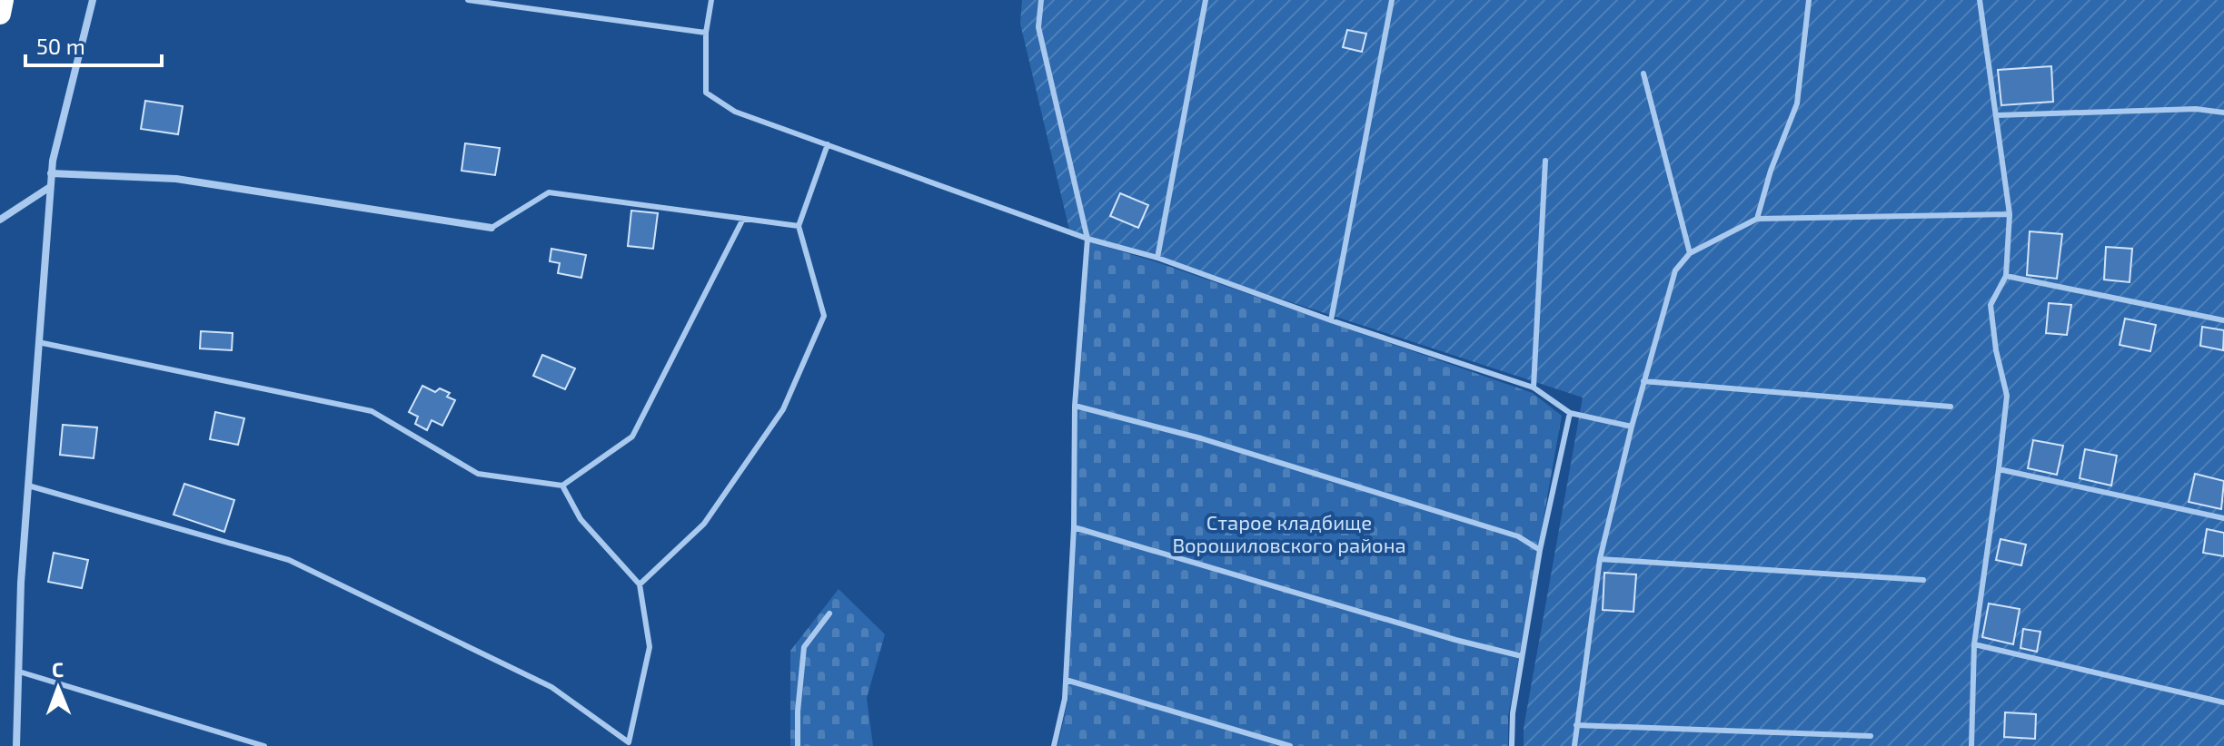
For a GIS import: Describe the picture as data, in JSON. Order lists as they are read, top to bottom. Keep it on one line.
{"parks":["Старое кладбище Ворошиловского района"],"scale_bar":"50 m","north":"top"}
